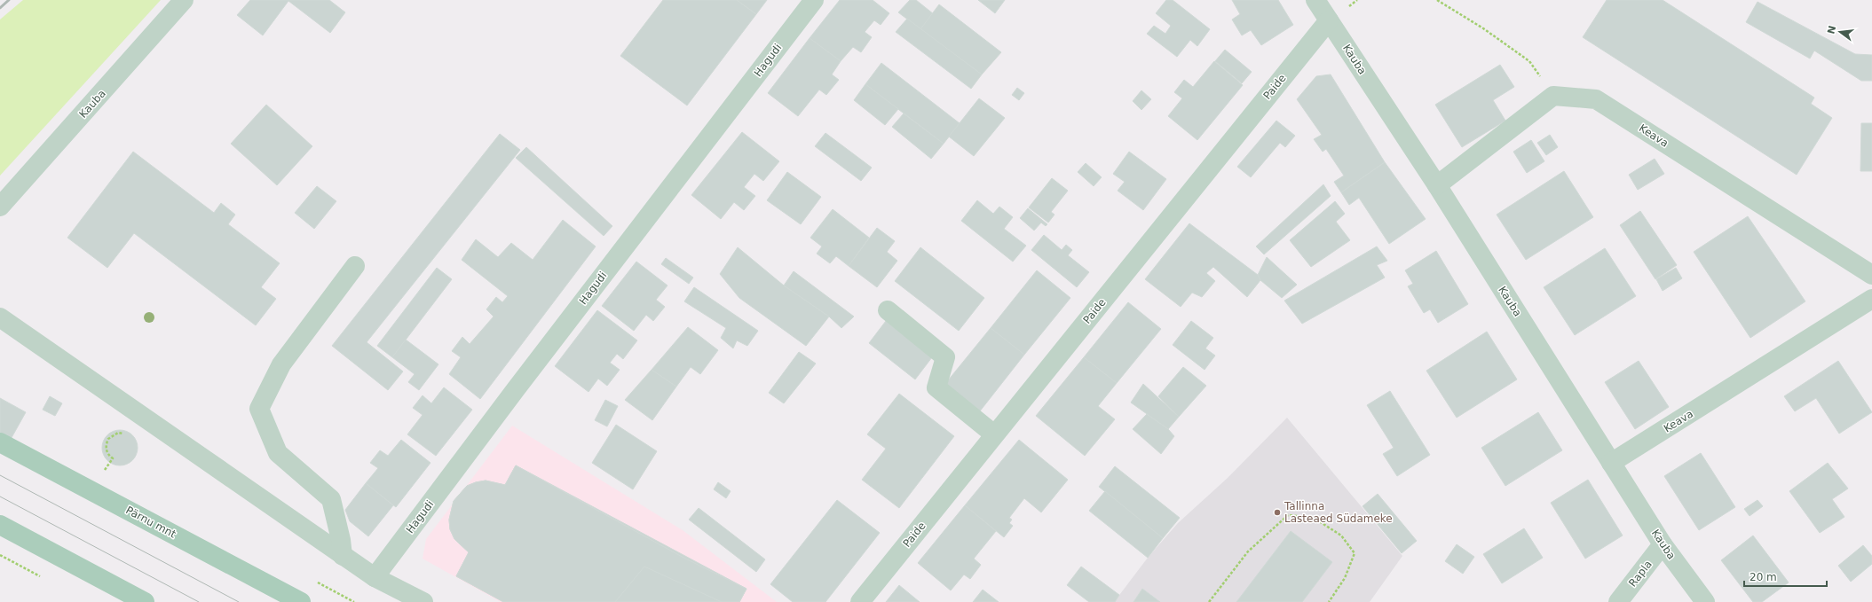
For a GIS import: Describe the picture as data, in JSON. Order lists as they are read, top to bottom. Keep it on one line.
{"streets":{"main road":["Pärnu mnt"],"street":["Kauba","Hagudi","Paide","Keava","Rapla"]},"crossings":[["Kauba","Paide"],["Kauba","Keava"],["Kauba","Rapla"]],"places":["Tallinna Lasteaed Südameke"],"scale_bar":"20 m","north":"left"}
